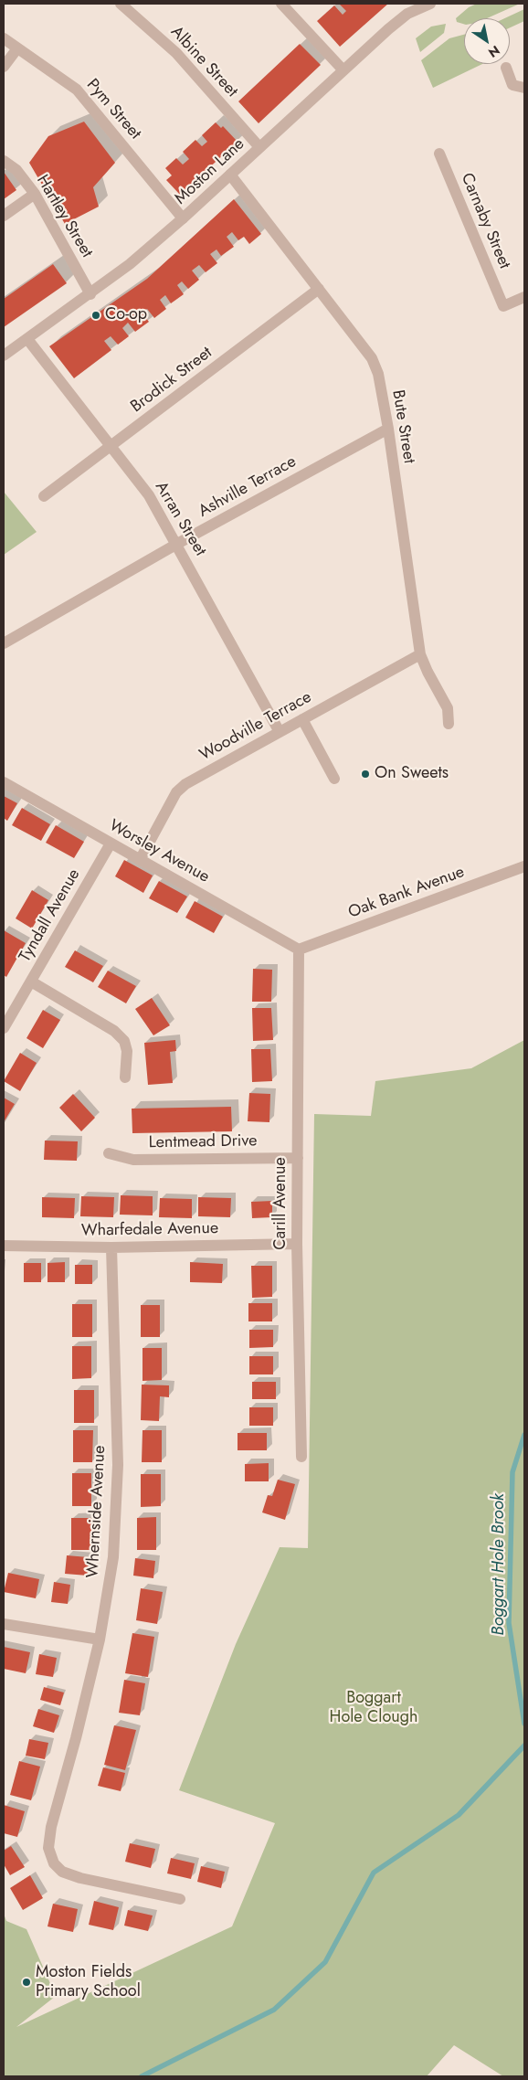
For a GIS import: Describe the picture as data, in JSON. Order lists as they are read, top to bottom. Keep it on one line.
{"streets":{"street":["Albine Street","Pym Street","Moston Lane","Hartley Street","Carnaby Street","Brodick Street","Bute Street","Ashville Terrace","Arran Street","Woodville Terrace","Worsley Avenue","Oak Bank Avenue","Tyndall Avenue","Lentmead Drive","Carill Avenue","Wharfedale Avenue","Whernside Avenue"]},"crossings":[["Albine Street","Moston Lane"],["Pym Street","Moston Lane"],["Moston Lane","Hartley Street"],["Moston Lane","Bute Street"],["Moston Lane","Arran Street"],["Brodick Street","Bute Street"],["Brodick Street","Arran Street"],["Bute Street","Ashville Terrace"],["Bute Street","Woodville Terrace"],["Ashville Terrace","Arran Street"],["Arran Street","Woodville Terrace"],["Woodville Terrace","Worsley Avenue"],["Worsley Avenue","Oak Bank Avenue"],["Worsley Avenue","Tyndall Avenue"],["Worsley Avenue","Carill Avenue"],["Oak Bank Avenue","Carill Avenue"],["Lentmead Drive","Carill Avenue"],["Carill Avenue","Wharfedale Avenue"],["Wharfedale Avenue","Whernside Avenue"]],"water":["Boggart Hole Brook"],"parks":["Boggart Hole Clough"],"places":["Co-op","On Sweets","Moston Fields Primary School"],"north":"bottom right"}
